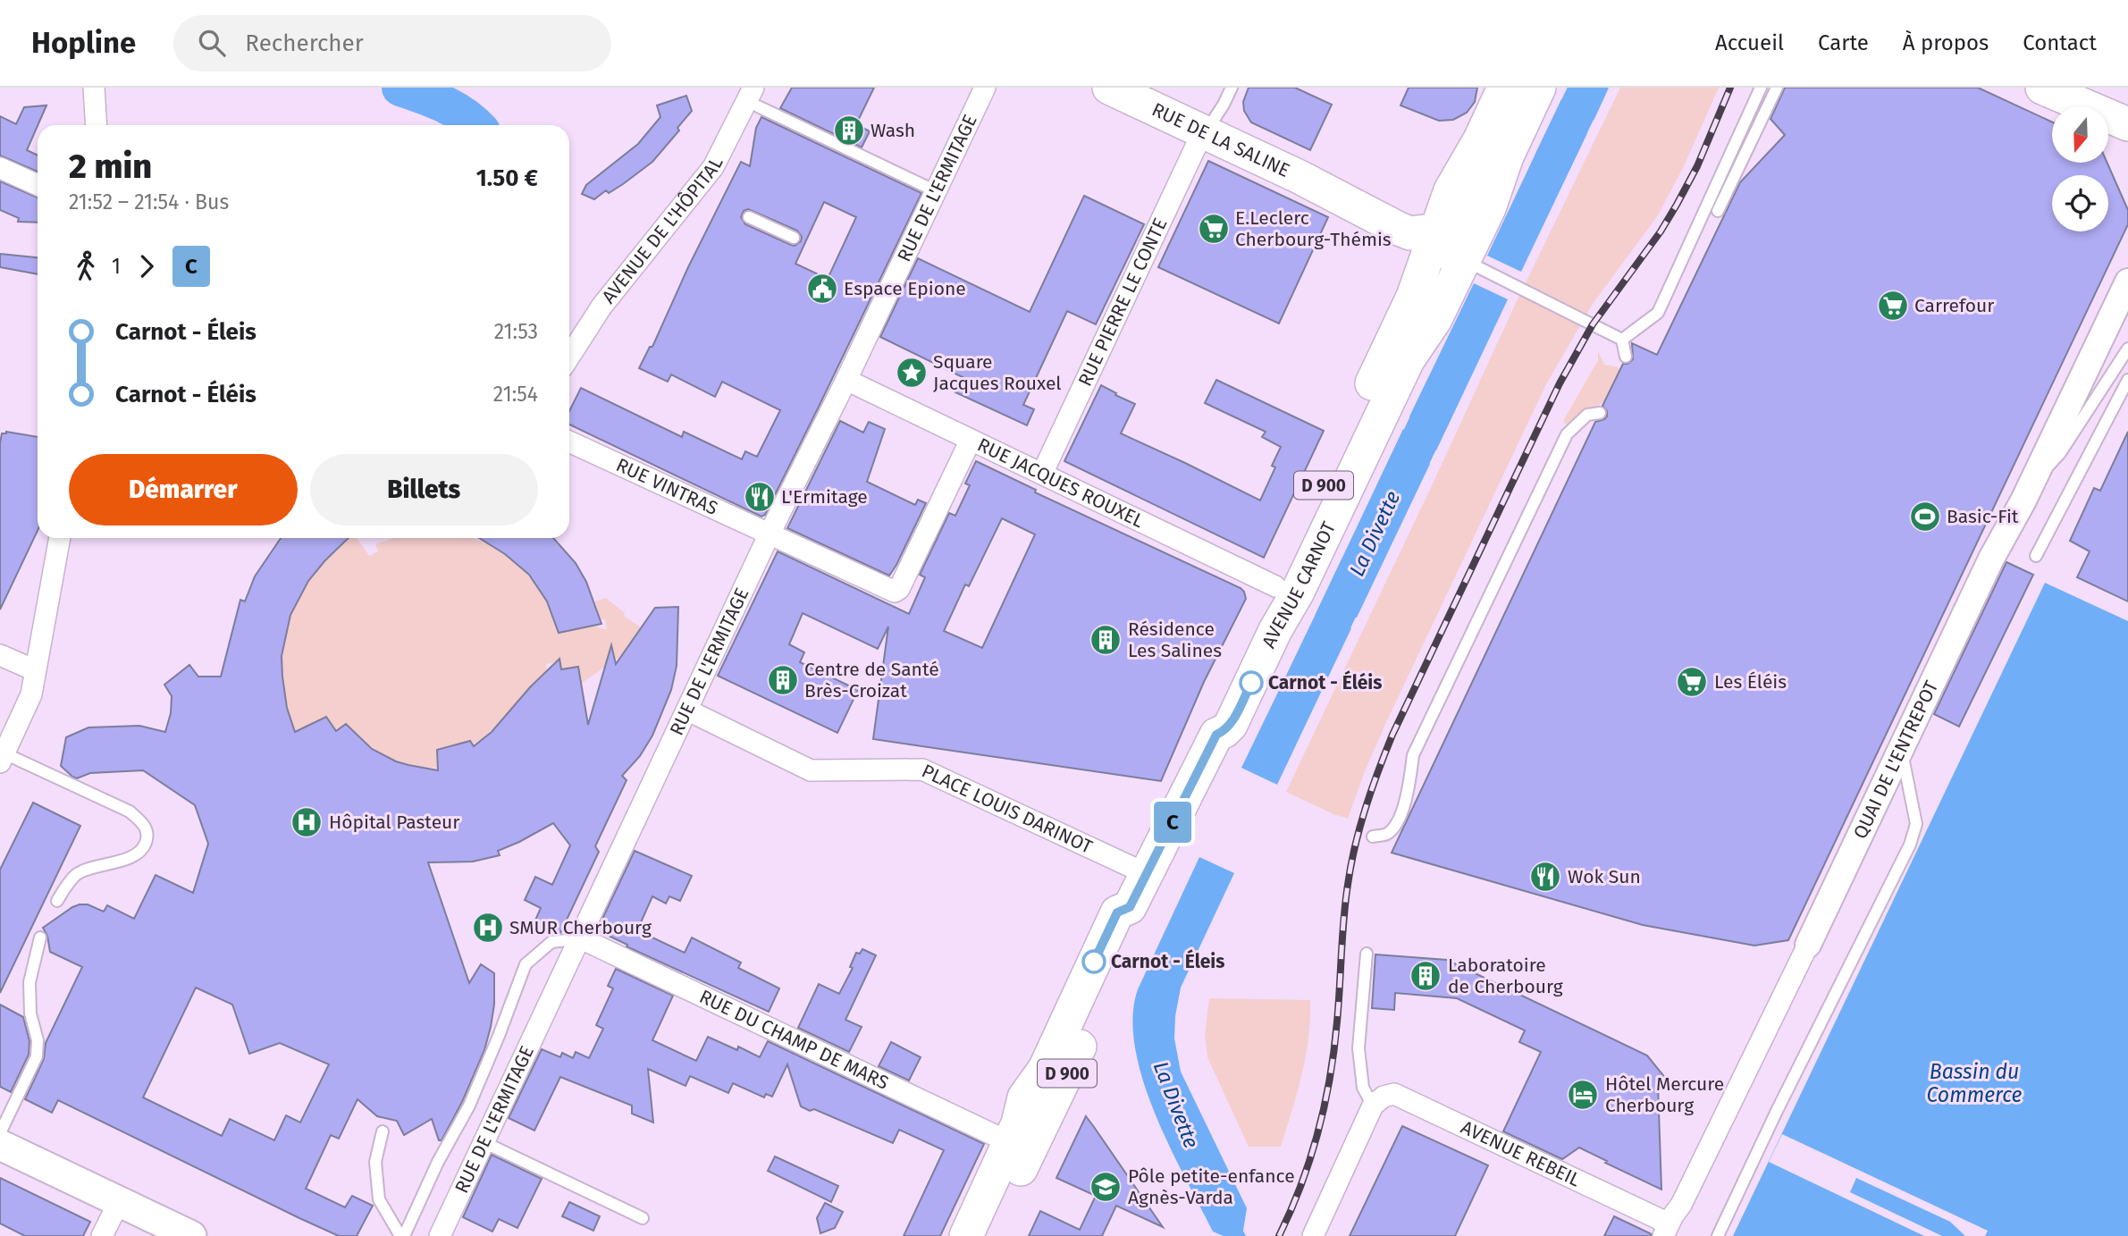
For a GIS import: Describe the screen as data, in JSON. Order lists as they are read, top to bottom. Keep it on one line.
{"streets":{"main road":["RUE DE LA SALINE","D 900","AVENUE CARNOT"],"street":["RUE DE L'ERMITAGE","AVENUE DE L'HÔPITAL","RUE PIERRE LE CONTE","RUE JACQUES ROUXEL","RUE VINTRAS","QUAI DE L'ENTREPOT","PLACE LOUIS DARINOT","RUE DU CHAMP DE MARS","AVENUE REBEIL"]},"crossings":[["RUE DE LA SALINE","RUE PIERRE LE CONTE"],["RUE DE LA SALINE","D 900"],["RUE DE LA SALINE","AVENUE CARNOT"],["RUE DE L'ERMITAGE","RUE JACQUES ROUXEL"],["RUE DE L'ERMITAGE","RUE VINTRAS"],["RUE DE L'ERMITAGE","PLACE LOUIS DARINOT"],["RUE DE L'ERMITAGE","RUE DU CHAMP DE MARS"],["RUE PIERRE LE CONTE","RUE JACQUES ROUXEL"],["RUE JACQUES ROUXEL","D 900"],["RUE JACQUES ROUXEL","RUE VINTRAS"],["D 900","AVENUE CARNOT"],["AVENUE CARNOT","PLACE LOUIS DARINOT"],["AVENUE CARNOT","RUE DU CHAMP DE MARS"],["QUAI DE L'ENTREPOT","AVENUE REBEIL"]],"water":["La Divette","Bassin du Commerce"],"places":{"building":["Wash","Résidence Les Salines","Centre de Santé Brès-Croizat","Laboratoire de Cherbourg"],"supermarket":["E.Leclerc Cherbourg-Thémis","Carrefour","Les Éléis"],"public building":["Espace Epione"],"place":["Square Jacques Rouxel"],"restaurant":["L'Ermitage","Wok Sun"],"sports":["Basic-Fit"],"other":["Carnot - Éléis","Carnot - Éleis"],"hospital":["Hôpital Pasteur","SMUR Cherbourg"],"hotel":["Hôtel Mercure Cherbourg"],"school or university":["Pôle petite-enfance Agnès-Varda"]},"lines":["bus line C"],"north":"bottom","page":{"header":"Hopline","search":"Rechercher","nav":["Accueil","Carte","À propos","Contact"],"on_map":"C","heading":["2 min","21:52 – 21:54 · Bus","1.50 €"],"legs":["1","C"],"list":[{"name":"Carnot - Éleis","value":"21:53"},{"name":"Carnot - Éléis","value":"21:54"}],"buttons":["Démarrer","Billets"]}}
